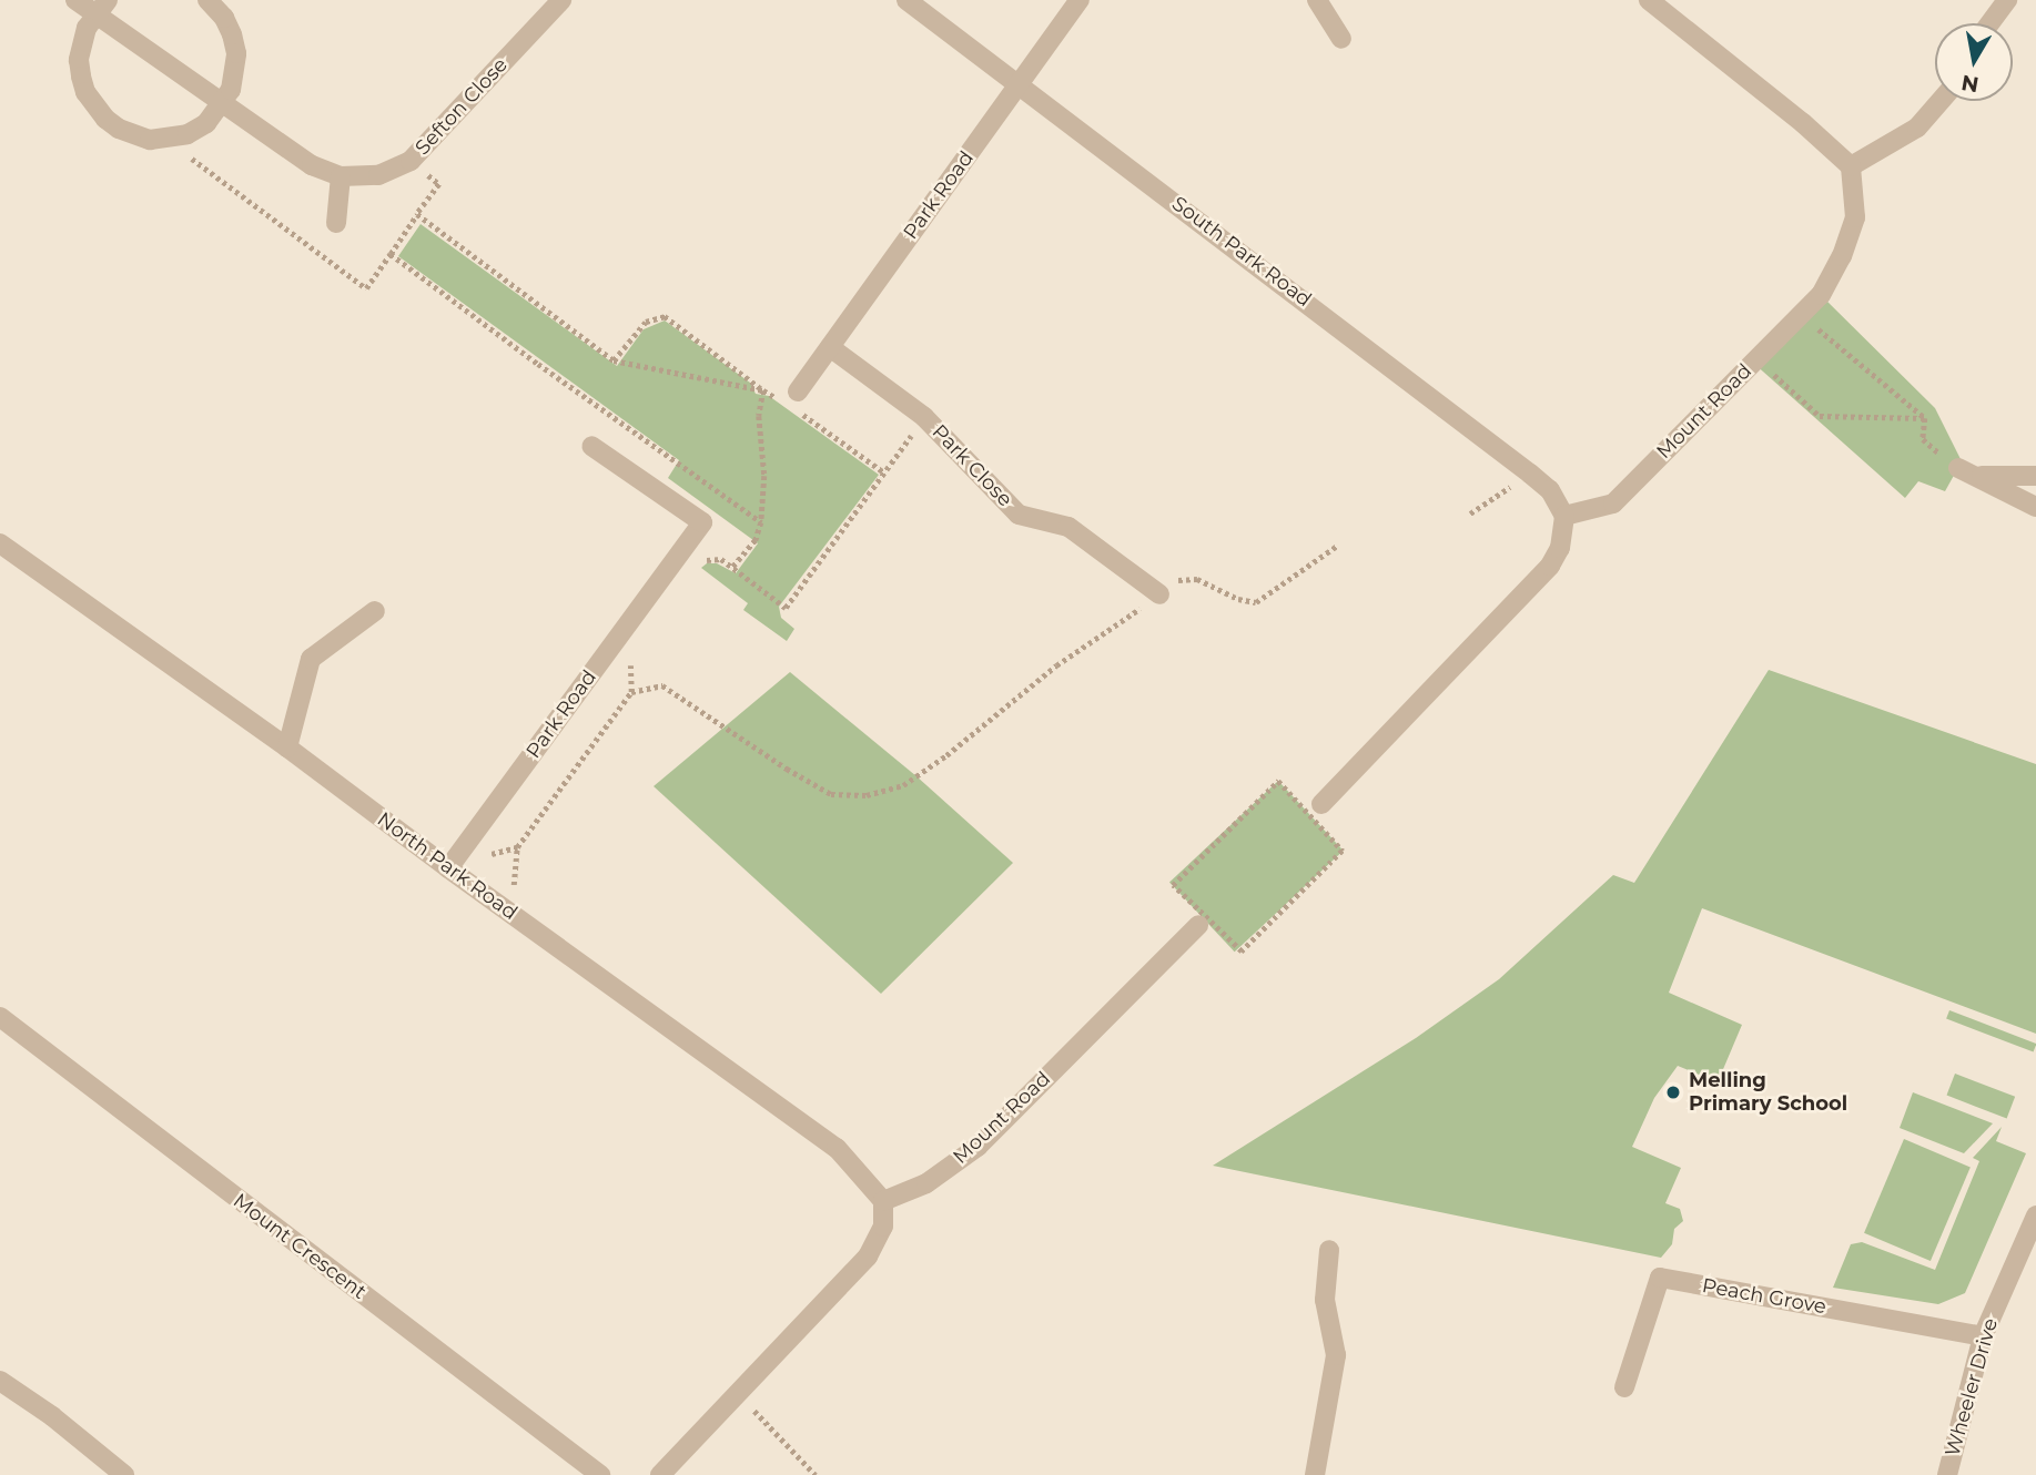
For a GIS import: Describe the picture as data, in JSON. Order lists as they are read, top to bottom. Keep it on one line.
{"streets":{"street":["Sefton Close","Park Road","South Park Road","Mount Road","Park Close","North Park Road","Mount Crescent","Peach Grove","Wheeler Drive"]},"crossings":[["Park Road","South Park Road"],["Park Road","Park Close"],["Park Road","North Park Road"],["South Park Road","Mount Road"],["Mount Road","North Park Road"],["Peach Grove","Wheeler Drive"]],"places":["Melling Primary School"],"north":"bottom"}
